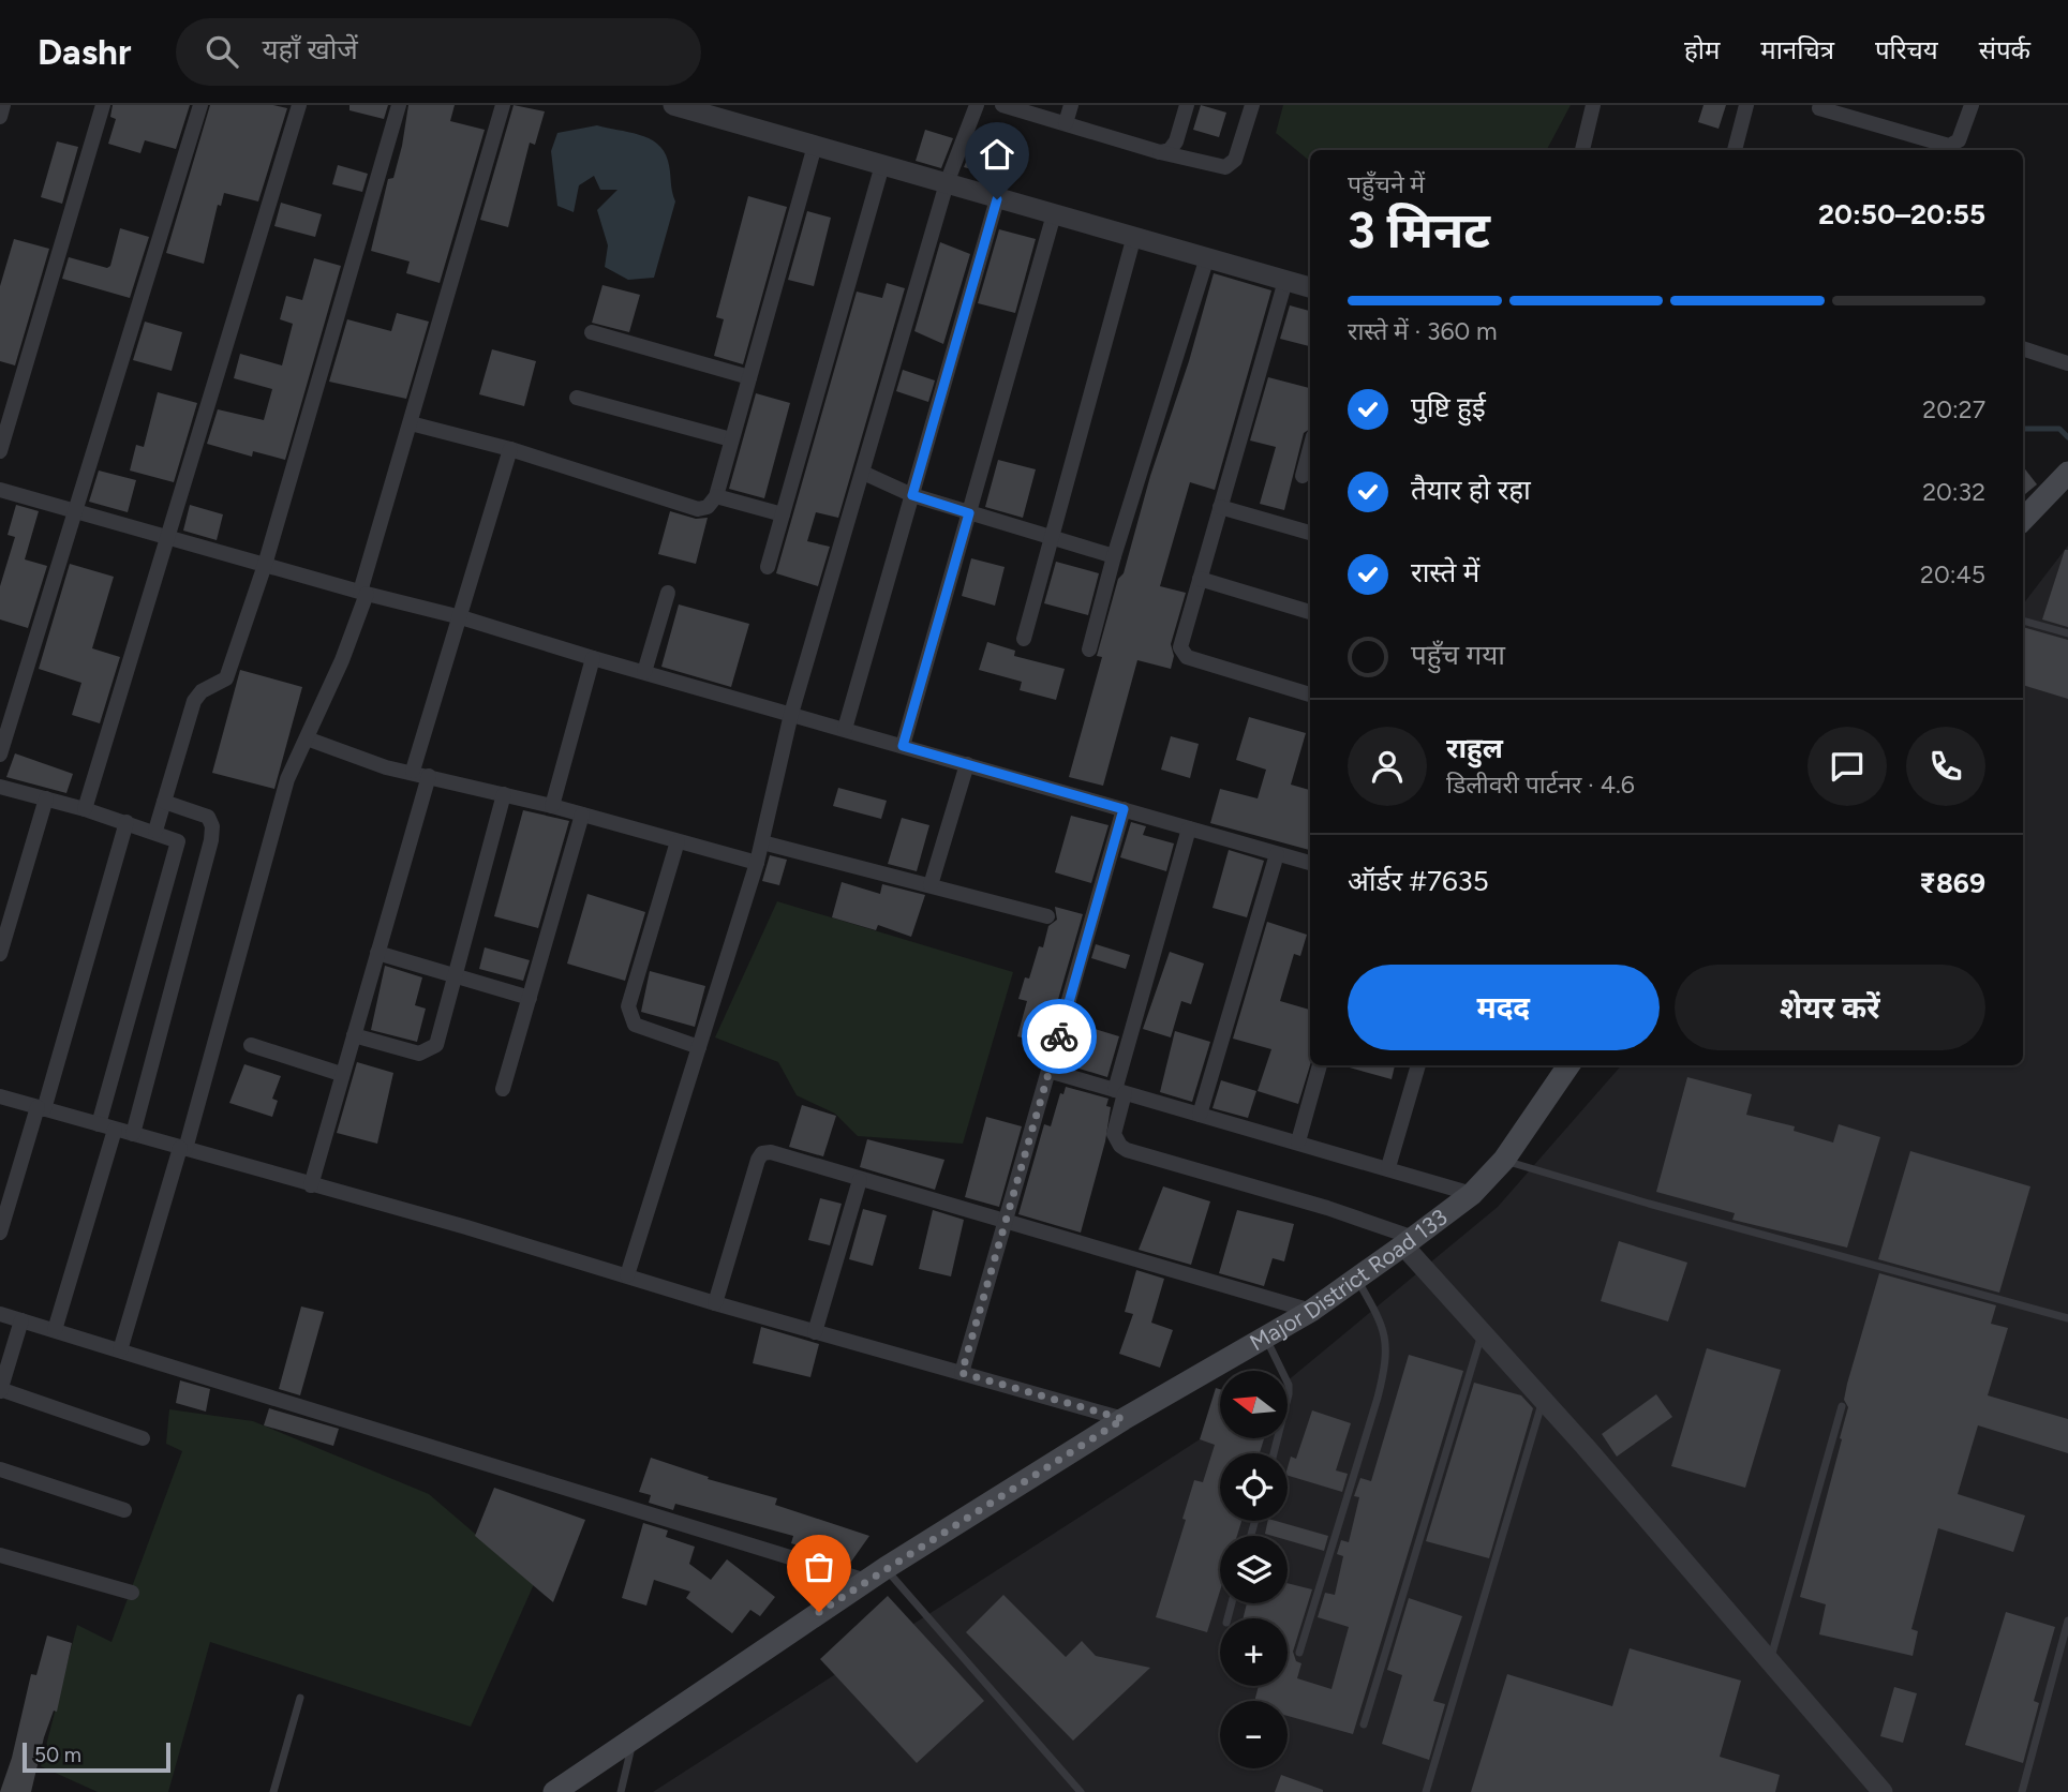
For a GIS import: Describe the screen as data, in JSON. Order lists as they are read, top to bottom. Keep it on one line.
{"streets":{"main road":["Major District Road 133"]},"scale_bar":"50 m","north":"left","page":{"header":"Dashr","search":"यहाँ खोजें","nav":["होम","मानचित्र","परिचय","संपर्क"],"heading":["3 मिनट","पहुँचने में","20:50–20:55"],"panel":["राहुल","डिलीवरी पार्टनर · 4.6","ऑर्डर #7635","₹869"],"bar":"रास्ते में · 360 m","list":[["पुष्टि हुई","20:27"],["तैयार हो रहा","20:32"],["रास्ते में","20:45"],"पहुँच गया"],"buttons":["मदद","शेयर करें"],"map_buttons":["+","−"],"scale":"50 m"}}
